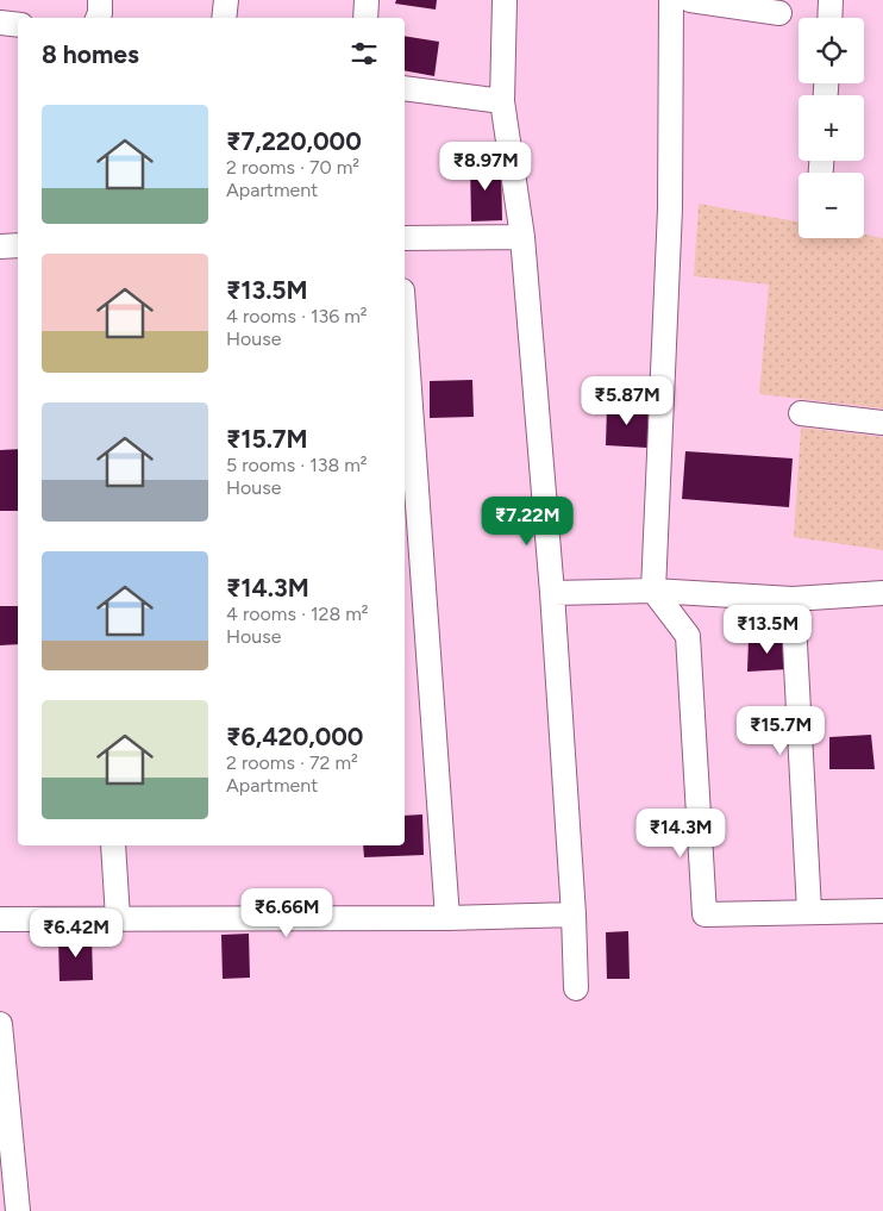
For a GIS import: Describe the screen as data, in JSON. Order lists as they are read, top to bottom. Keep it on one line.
{"page":{"map_buttons":["+","−"],"heading":"8 homes","list":[{"name":"₹7,220,000","note":"2 rooms · 70 m² · Apartment"},{"name":"₹13.5M","note":"4 rooms · 136 m² · House"},{"name":"₹15.7M","note":"5 rooms · 138 m² · House"},{"name":"₹14.3M","note":"4 rooms · 128 m² · House"},{"name":"₹6,420,000","note":"2 rooms · 72 m² · Apartment"}],"price":["₹8.97M","₹5.87M","₹7.22M","₹13.5M","₹15.7M","₹14.3M","₹6.66M","₹6.42M"]}}
